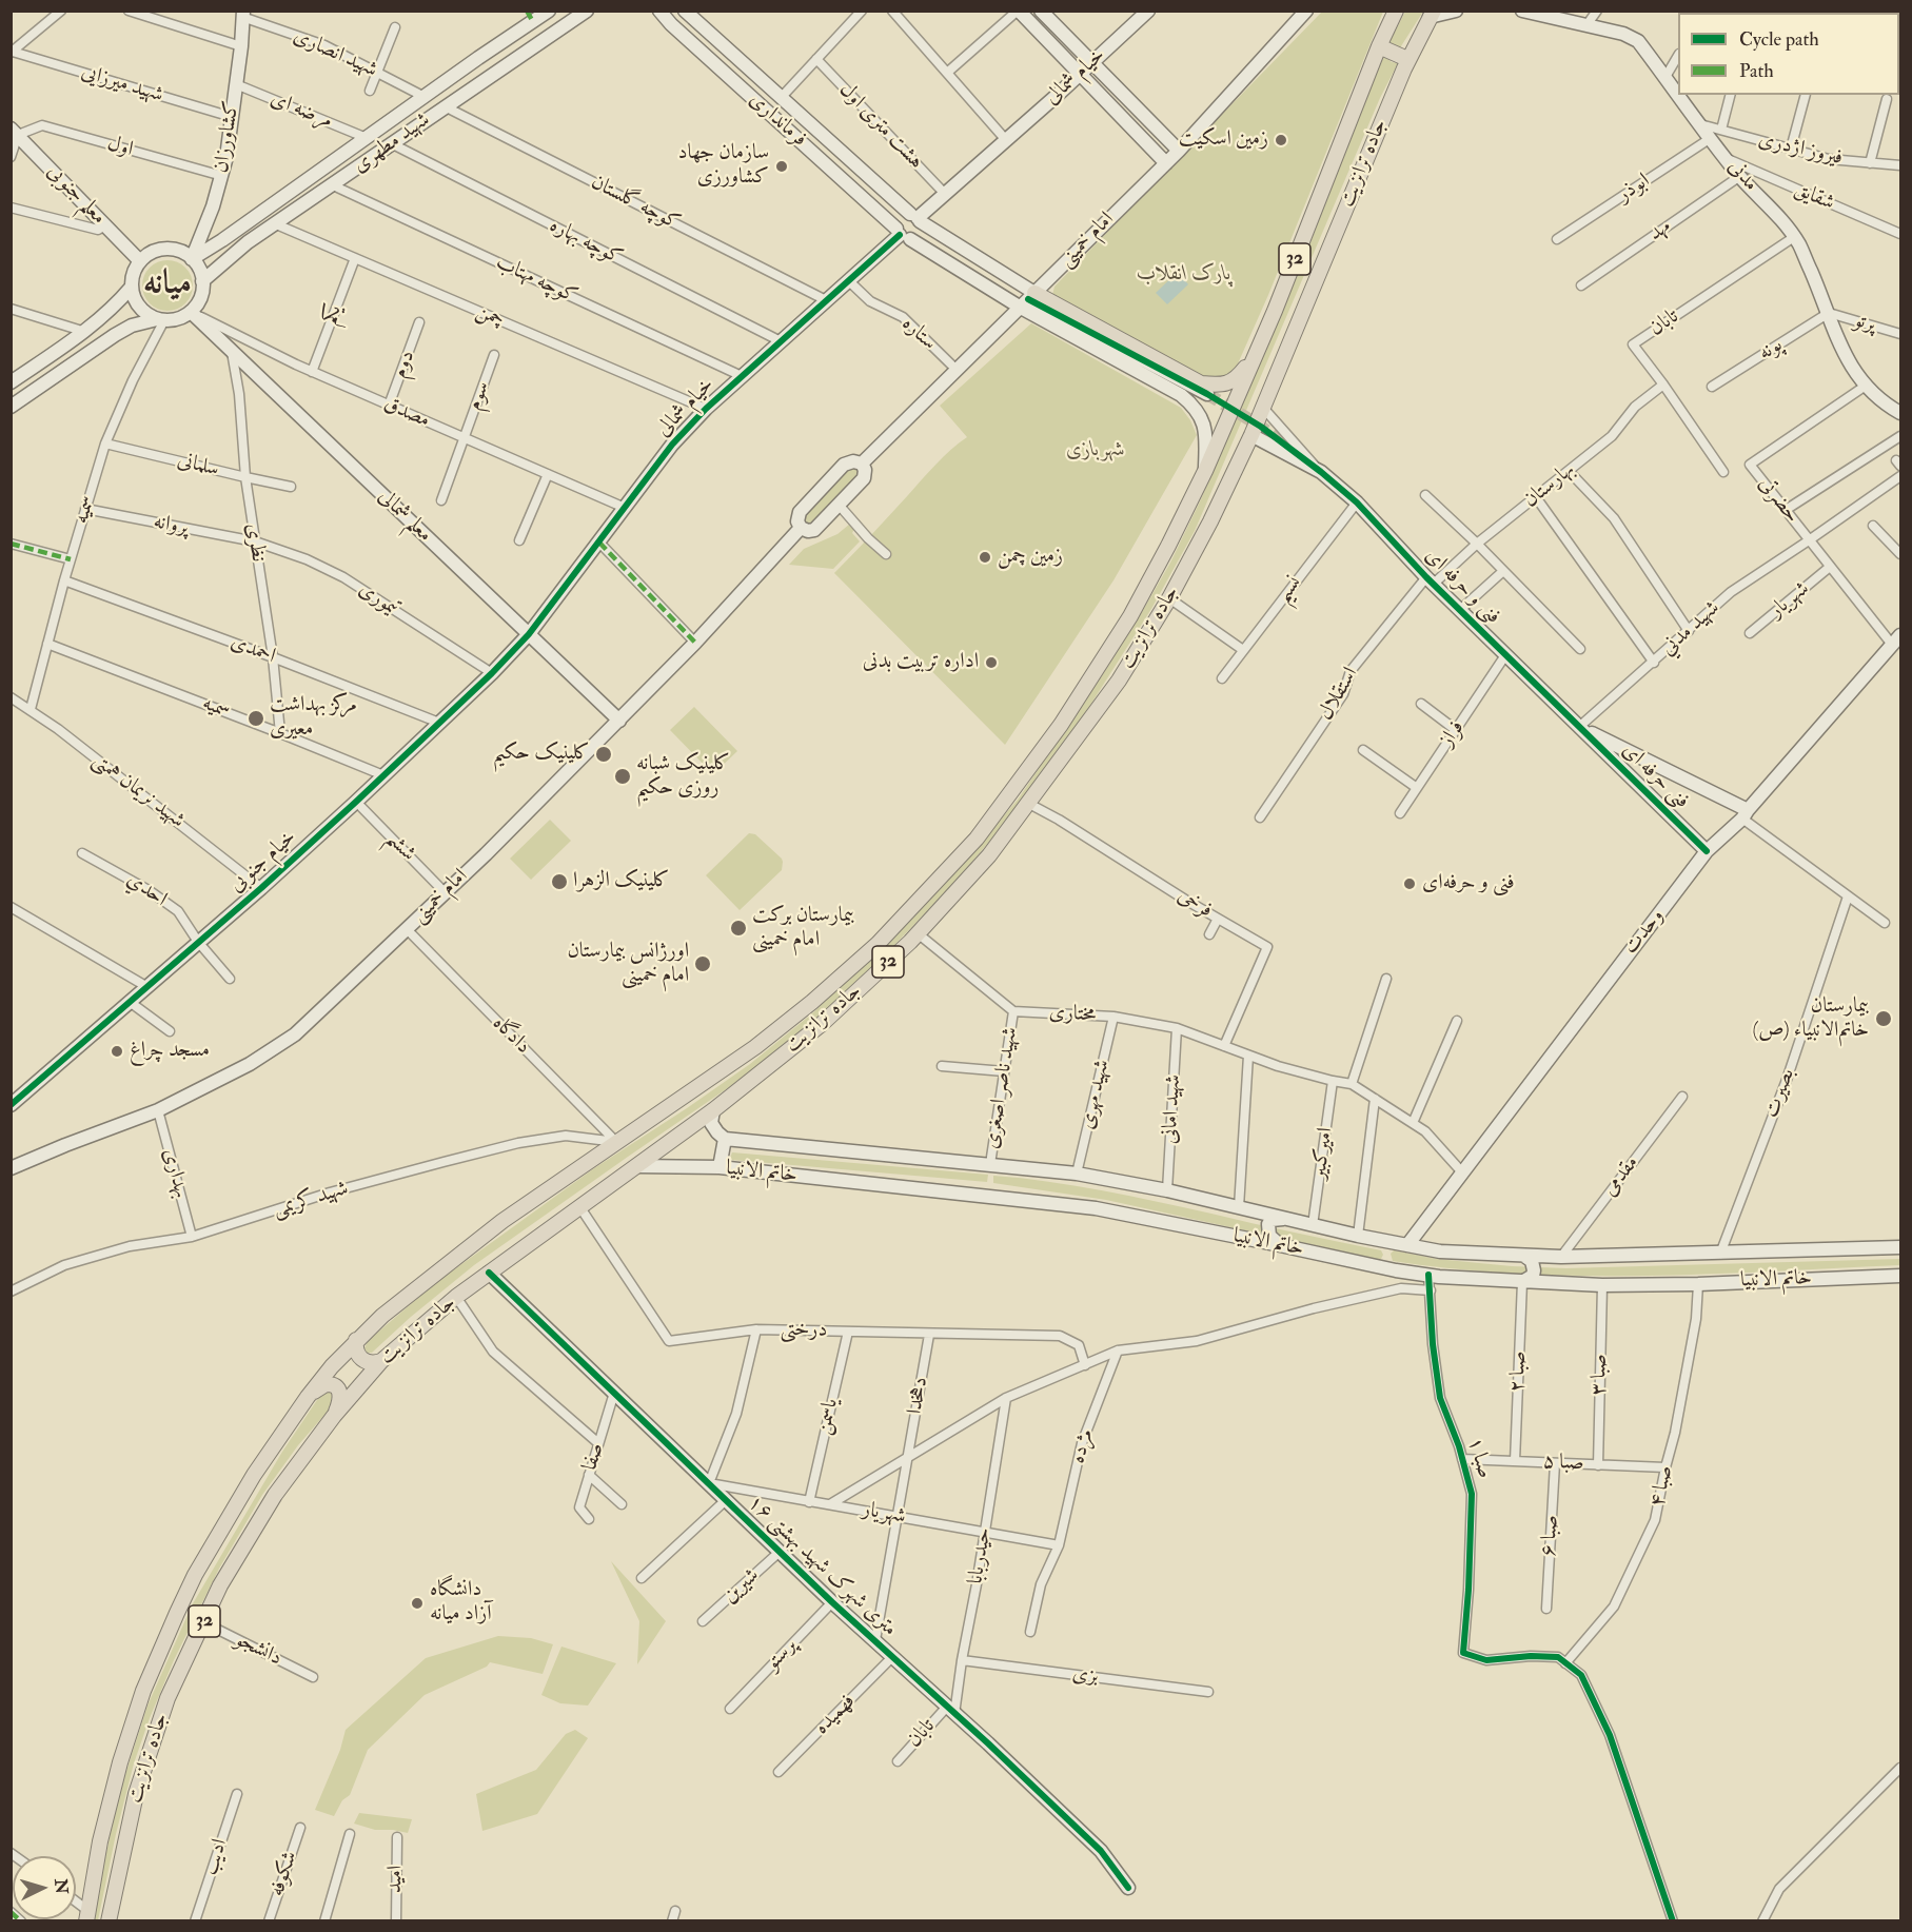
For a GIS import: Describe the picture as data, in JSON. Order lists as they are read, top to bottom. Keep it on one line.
{"streets":{"main road":["خیام شمالی","فرمانداری","کشاورزان","شهید مطهری","جاده ترانزیت","مدنی","معلم جنوبی","امام خمینی","32","معلم شمالی","فنی و حرفه ای","فنی حرفه ای","خیام جنوبی","وحدت","خاتم الانبیا","۱۶ متری شهرک شهيد بهشتی"],"street":["شهید انصاری","شهید میرزایی","مرضه ای","هشت متری اول","اول","فیروز اژدری","ابوذر","شقایق","کوچه گلستان","مهد","کوچه بهاره","کوچه مهتاب","یکم","چمن","تابان","پرتو","ستاره","پونه","دوم","سوم","مصدق","سلمانی","بهارستان","حضرتی","سمیه","پروانه","نظری","نسيم","تیموری","شهریار","شهيد مدني","احمدی","استقلال","سميه","فراز","شهید نریمان همتی","ششم","احدي","فرخی","مختاری","دادگاه","شهید ناصر اصغری","بصيرت","شهید مهری","شهید امانی","امیرکبیر","بهداری","مقدمی","شهید کریمی","درختی","صبا ۲","صبا ۳","دهخدا","یاسمن","مژده","صفا","صبا ۱","صبا ۵","صبا ۴","صبا ۶","حیدربابا","شیرین","دانشجو","پرستو","بزی","فهمیده","ادیب","شکوفه","امید"]},"crossings":[["شهید انصاری","کشاورزان"],["شهید انصاری","شهید مطهری"],["خیام شمالی","فرمانداری"],["خیام شمالی","هشت متری اول"],["خیام شمالی","کوچه گلستان"],["خیام شمالی","کوچه بهاره"],["خیام شمالی","کوچه مهتاب"],["خیام شمالی","چمن"],["خیام شمالی","ستاره"],["خیام شمالی","مصدق"],["خیام شمالی","معلم شمالی"],["خیام شمالی","خیام جنوبی"],["شهید میرزایی","کشاورزان"],["مرضه ای","کشاورزان"],["مرضه ای","شهید مطهری"],["فرمانداری","امام خمینی"],["کشاورزان","شهید مطهری"],["کشاورزان","اول"],["کشاورزان","معلم جنوبی"],["کشاورزان","مصدق"],["کشاورزان","سمیه"],["کشاورزان","معلم شمالی"],["شهید مطهری","معلم جنوبی"],["شهید مطهری","کوچه گلستان"],["شهید مطهری","کوچه بهاره"],["شهید مطهری","کوچه مهتاب"],["شهید مطهری","چمن"],["شهید مطهری","مصدق"],["شهید مطهری","سمیه"],["شهید مطهری","معلم شمالی"],["اول","معلم جنوبی"],["فیروز اژدری","مدنی"],["فیروز اژدری","ابوذر"],["جاده ترانزیت","فرخی"],["جاده ترانزیت","دادگاه"],["جاده ترانزیت","خاتم الانبیا"],["جاده ترانزیت","شهید کریمی"],["جاده ترانزیت","درختی"],["جاده ترانزیت","۱۶ متری شهرک شهيد بهشتی"],["جاده ترانزیت","دانشجو"],["مدنی","ابوذر"],["مدنی","شقایق"],["مدنی","مهد"],["مدنی","تابان"],["مدنی","پرتو"],["مدنی","پونه"],["مدنی","حضرتی"],["معلم جنوبی","مصدق"],["معلم جنوبی","سمیه"],["معلم جنوبی","معلم شمالی"],["امام خمینی","ستاره"],["امام خمینی","معلم شمالی"],["امام خمینی","ششم"],["امام خمینی","دادگاه"],["امام خمینی","بهداری"],["یکم","چمن"],["یکم","مصدق"],["تابان","بهارستان"],["تابان","حیدربابا"],["تابان","۱۶ متری شهرک شهيد بهشتی"],["پرتو","پونه"],["دوم","مصدق"],["سوم","مصدق"],["مصدق","سمیه"],["مصدق","معلم شمالی"],["سلمانی","سمیه"],["سلمانی","نظری"],["بهارستان","فنی و حرفه ای"],["بهارستان","استقلال"],["حضرتی","شهریار"],["حضرتی","شهيد مدني"],["حضرتی","وحدت"],["سمیه","معلم شمالی"],["سمیه","پروانه"],["سمیه","احمدی"],["سمیه","سميه"],["سمیه","شهید نریمان همتی"],["معلم شمالی","نظری"],["معلم شمالی","خیام جنوبی"],["پروانه","نظری"],["پروانه","تیموری"],["نظری","تیموری"],["نظری","احمدی"],["نظری","سميه"],["فنی و حرفه ای","نسيم"],["فنی و حرفه ای","شهيد مدني"],["فنی و حرفه ای","استقلال"],["فنی و حرفه ای","فراز"],["فنی و حرفه ای","فنی حرفه ای"],["تیموری","خیام جنوبی"],["شهریار","دهخدا"],["شهریار","یاسمن"],["شهریار","مژده"],["شهریار","حیدربابا"],["شهریار","۱۶ متری شهرک شهيد بهشتی"],["شهيد مدني","فنی حرفه ای"],["احمدی","خیام جنوبی"],["سميه","خیام جنوبی"],["فنی حرفه ای","وحدت"],["فنی حرفه ای","بصيرت"],["شهید نریمان همتی","خیام جنوبی"],["ششم","خیام جنوبی"],["خیام جنوبی","احدي"],["فرخی","مختاری"],["وحدت","مختاری"],["وحدت","خاتم الانبیا"],["مختاری","شهید ناصر اصغری"],["مختاری","شهید مهری"],["مختاری","شهید امانی"],["مختاری","امیرکبیر"],["دادگاه","شهید کریمی"],["شهید ناصر اصغری","خاتم الانبیا"],["بصيرت","خاتم الانبیا"],["شهید مهری","خاتم الانبیا"],["شهید امانی","خاتم الانبیا"],["امیرکبیر","خاتم الانبیا"],["خاتم الانبیا","مقدمی"],["خاتم الانبیا","صبا ۲"],["خاتم الانبیا","صبا ۳"],["خاتم الانبیا","صبا ۱"],["خاتم الانبیا","صبا ۴"],["بهداری","شهید کریمی"],["درختی","دهخدا"],["درختی","یاسمن"],["صبا ۲","صبا ۵"],["صبا ۳","صبا ۵"],["دهخدا","۱۶ متری شهرک شهيد بهشتی"],["صفا","۱۶ متری شهرک شهيد بهشتی"],["صبا ۱","صبا ۵"],["صبا ۱","صبا ۴"],["صبا ۵","صبا ۴"],["صبا ۵","صبا ۶"],["حیدربابا","۱۶ متری شهرک شهيد بهشتی"],["حیدربابا","بزی"],["۱۶ متری شهرک شهيد بهشتی","شیرین"],["۱۶ متری شهرک شهيد بهشتی","پرستو"],["۱۶ متری شهرک شهيد بهشتی","فهمیده"]],"districts":["میانه"],"parks":["پارک انقلاب","شهربازی"],"places":["زمین اسکیت","سازمان جهاد کشاورزی","زمین چمن","اداره تربیت بدنی","مرکز بهداشت معیری","کلینیک حکیم","کلینیک شبانه روزی حکیم","کلینیک الزهرا","فنی و حرفه‌ای","بیمارستان برکت امام خمینی","اورژانس بیمارستان امام خمینی","بیمارستان خاتم‌الانبیاء (ص)","مسجد چراغ","دانشگاه آزاد میانه"],"legend":["Cycle path","Path"],"north":"right"}
